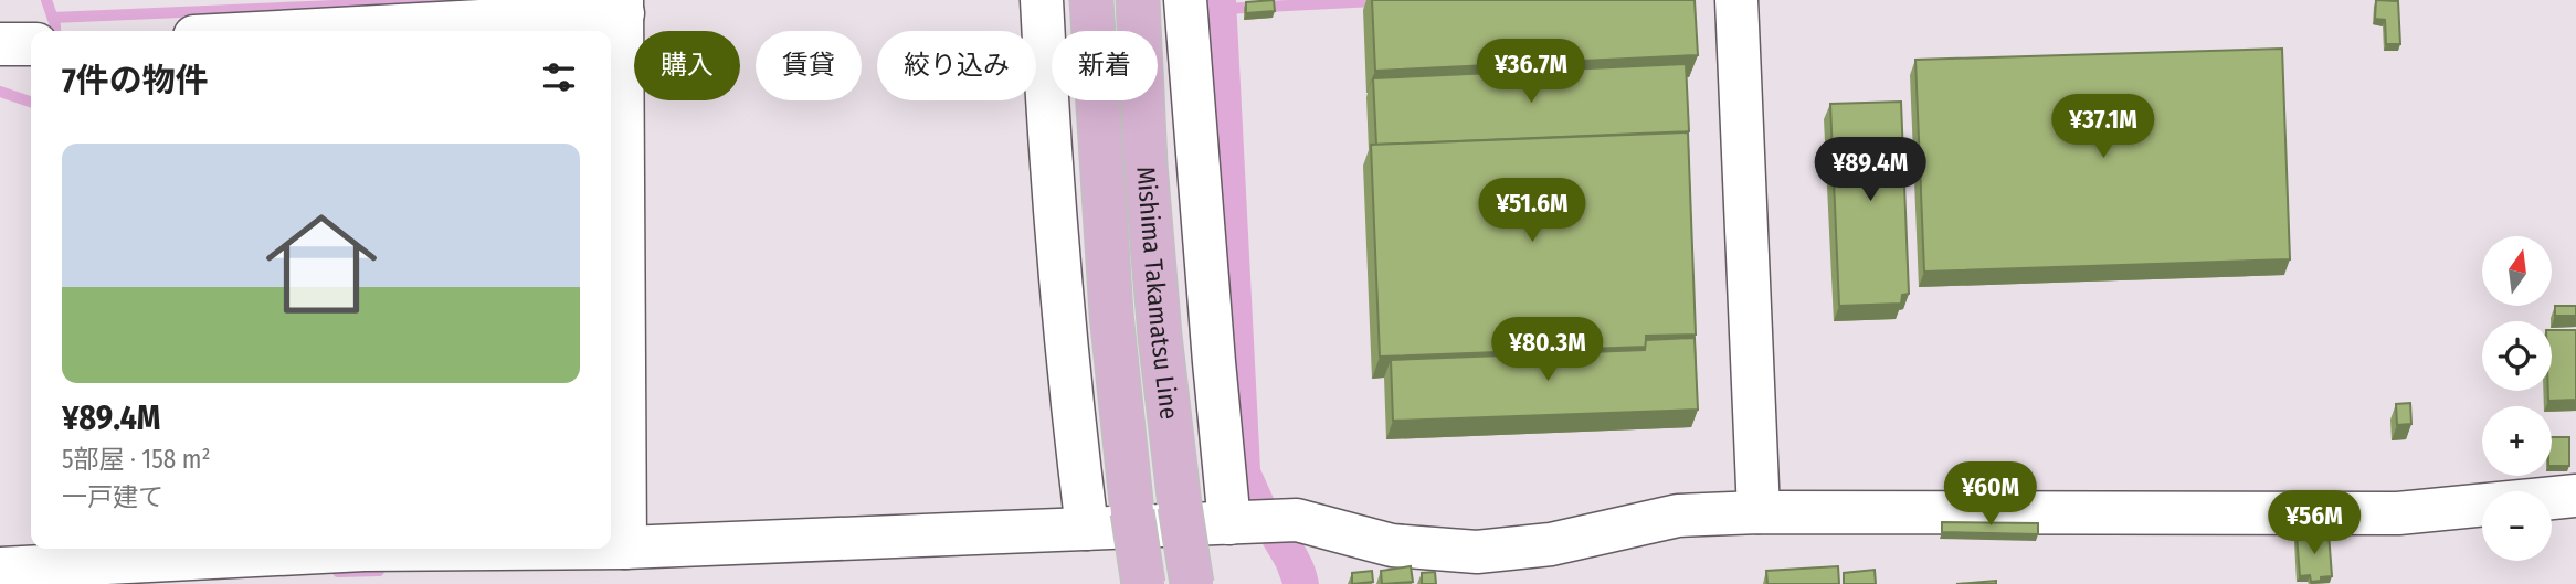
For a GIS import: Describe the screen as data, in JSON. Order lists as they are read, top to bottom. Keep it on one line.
{"streets":{"main road":["Mishima Takamatsu Line"]},"north":"top","page":{"chip":["購入","賃貸","絞り込み","新着"],"heading":"7件の物件","price":["¥36.7M","¥37.1M","¥89.4M","¥51.6M","¥80.3M","¥60M","¥56M"],"list":[{"name":"¥89.4M","note":"5部屋 · 158 m² · 一戸建て"}],"map_buttons":["+","−"]}}
